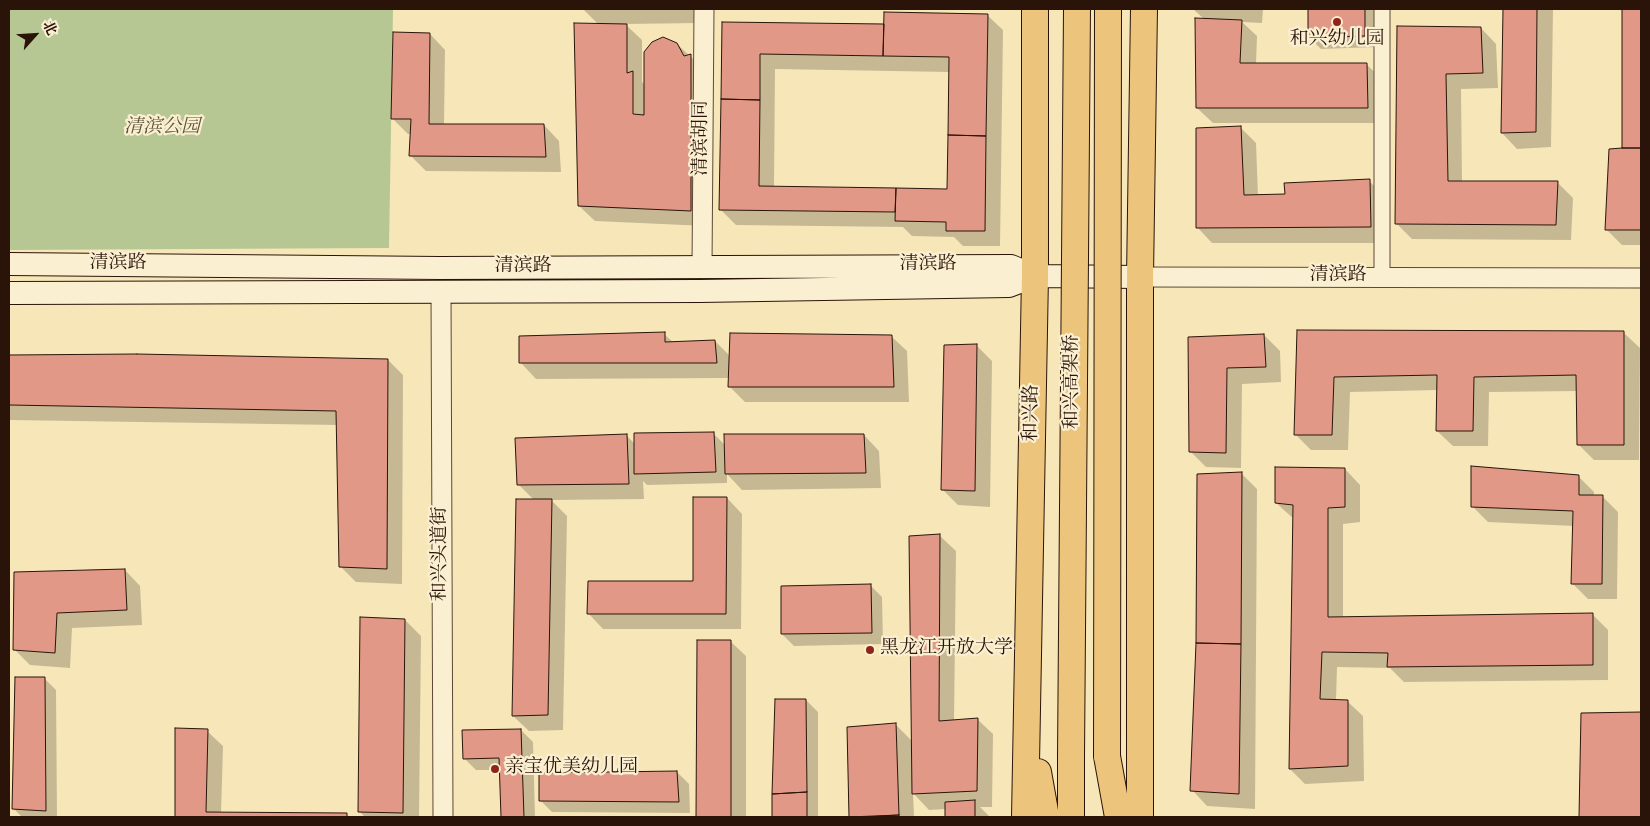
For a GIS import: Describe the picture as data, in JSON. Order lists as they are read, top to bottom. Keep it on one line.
{"streets":{"highway":["和兴高架桥","和兴路"],"main road":["清滨路"],"street":["清滨胡同","和兴头道街"]},"crossings":[["清滨胡同","清滨路"],["清滨路","和兴路"],["清滨路","和兴头道街"]],"parks":["清滨公园"],"places":["和兴幼儿园","黑龙江开放大学","亲宝优美幼儿园"],"north":"top right"}
